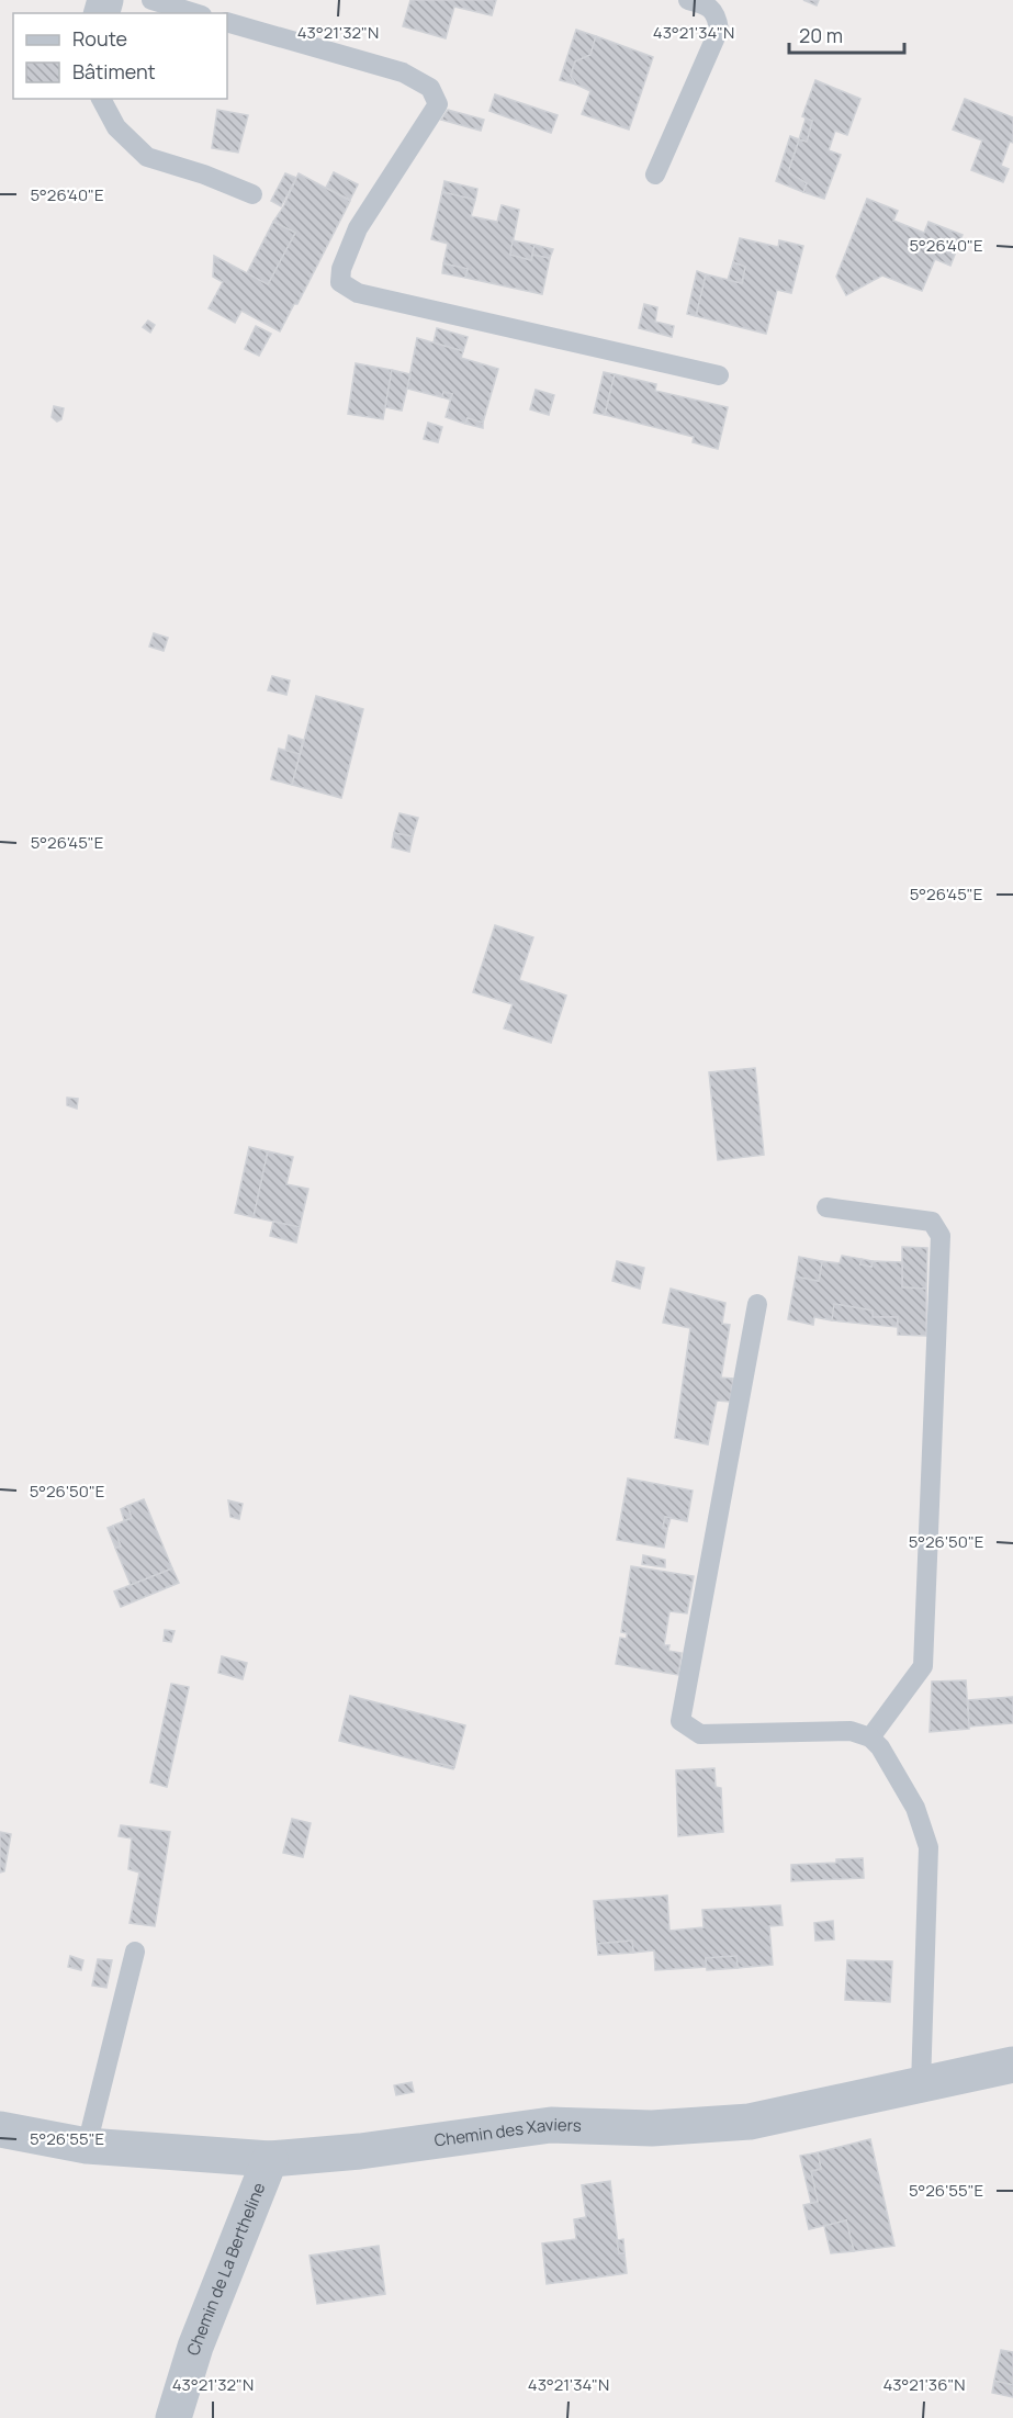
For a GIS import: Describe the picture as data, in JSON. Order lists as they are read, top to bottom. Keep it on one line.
{"streets":{"street":["Chemin des Xaviers","Chemin de La Bertheline"]},"crossings":[["Chemin des Xaviers","Chemin de La Bertheline"]],"legend":["Route","Bâtiment"],"scale_bar":"20 m","coordinates":["43°21'32\"N","43°21'34\"N","5°26'40\"E","5°26'45\"E","5°26'50\"E","5°26'55\"E","43°21'36\"N"]}
